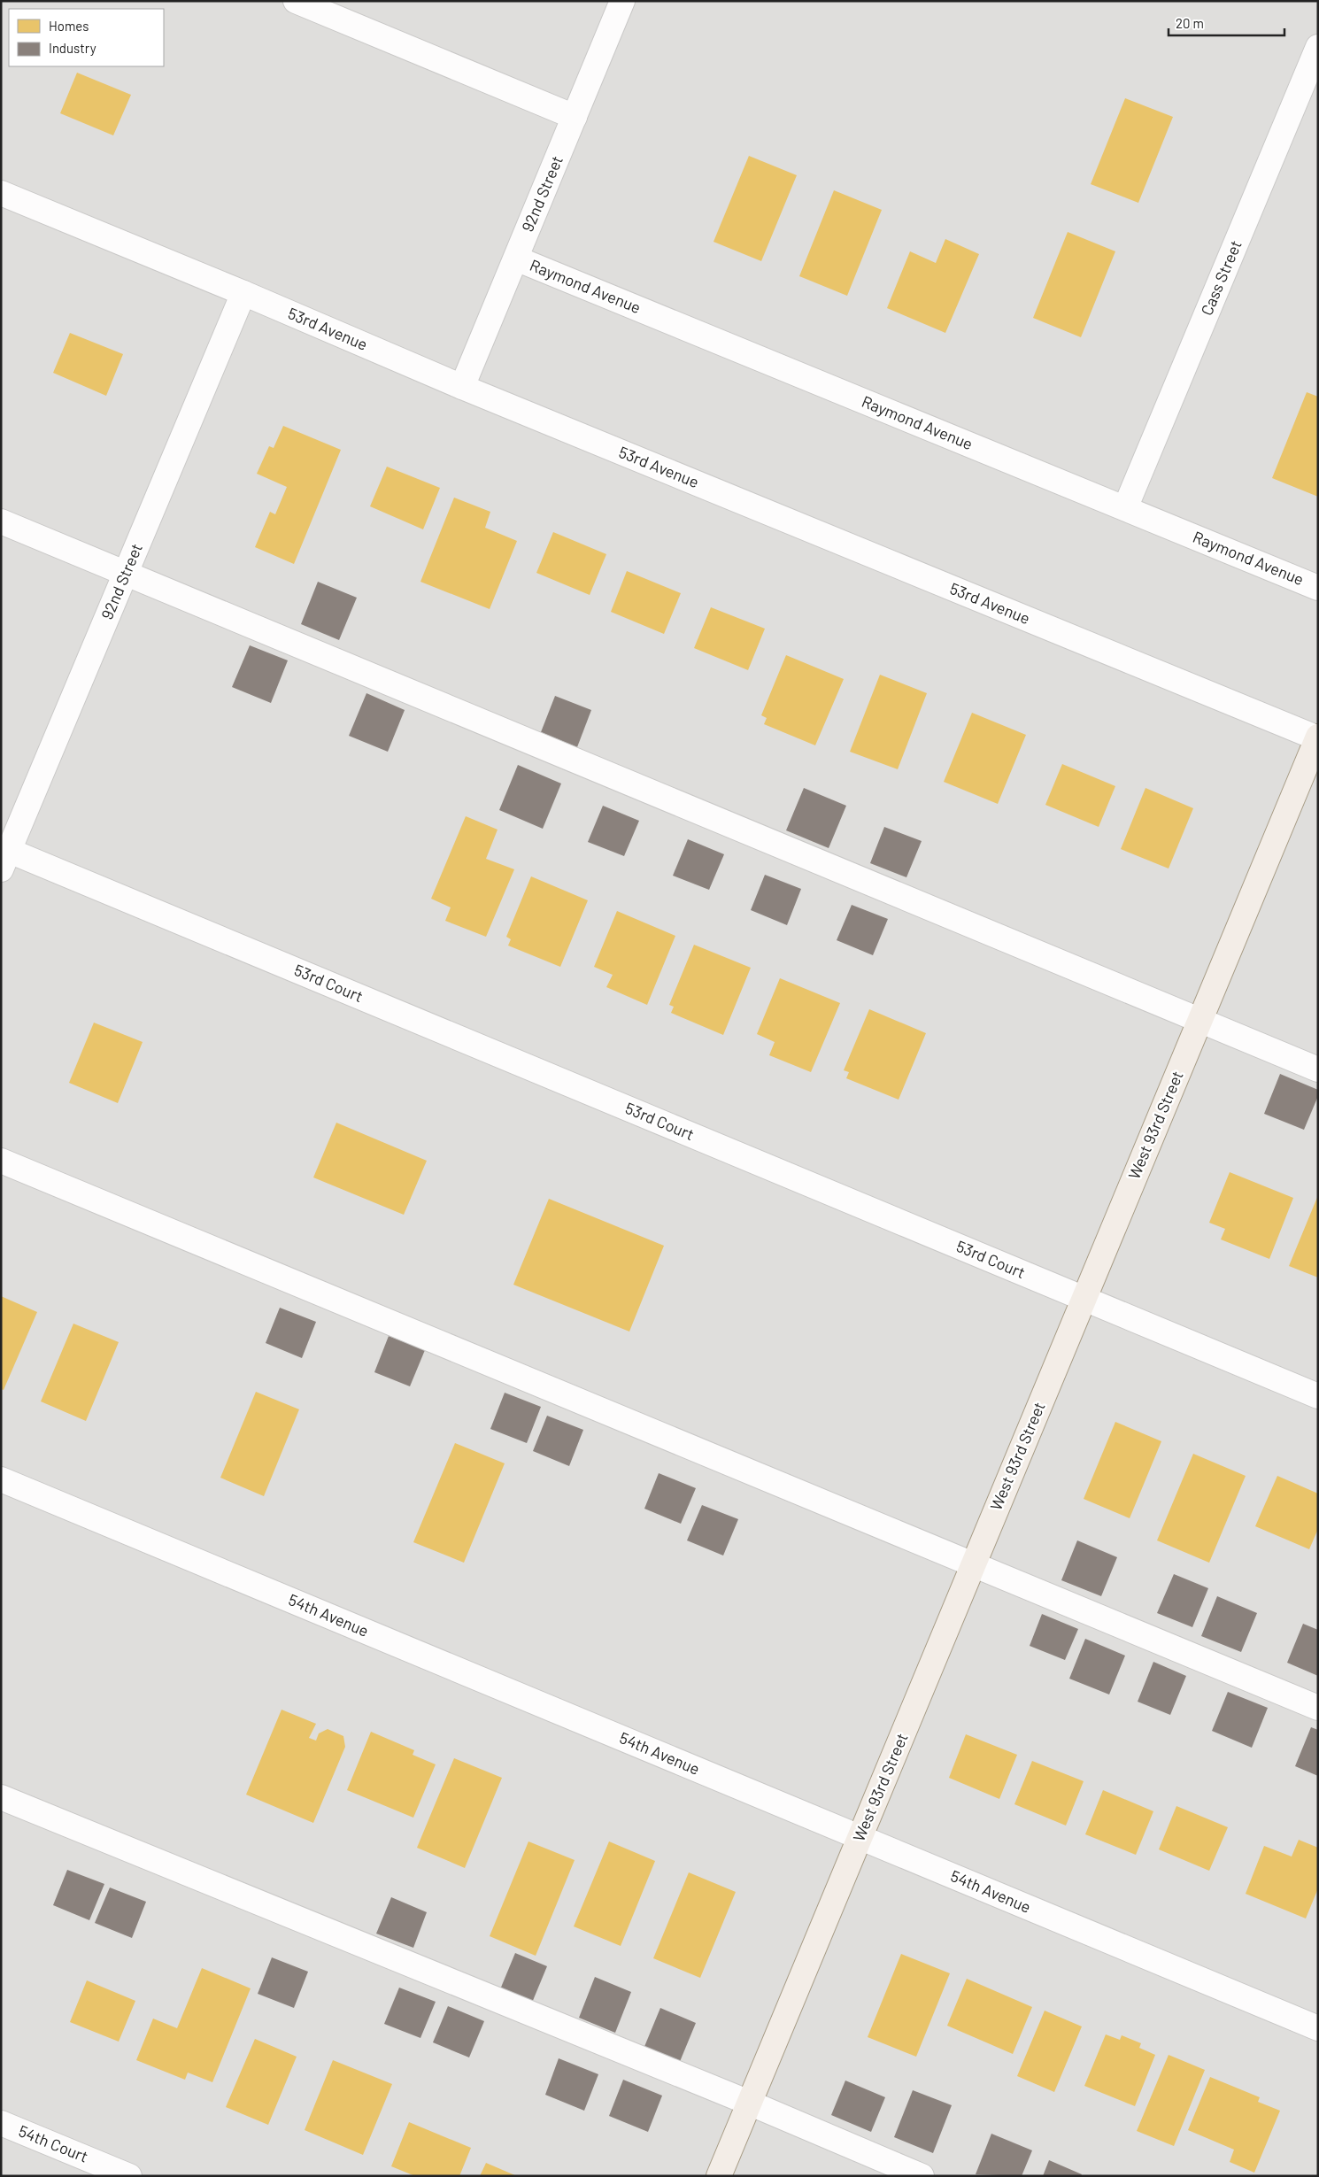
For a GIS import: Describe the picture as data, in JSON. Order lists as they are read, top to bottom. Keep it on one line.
{"streets":{"main road":["West 93rd Street"],"street":["92nd Street","Cass Street","Raymond Avenue","53rd Avenue","53rd Court","54th Avenue","54th Court"]},"crossings":[["92nd Street","Raymond Avenue"],["92nd Street","53rd Avenue"],["92nd Street","53rd Court"],["Cass Street","Raymond Avenue"],["53rd Avenue","West 93rd Street"],["53rd Court","West 93rd Street"],["West 93rd Street","54th Avenue"]],"legend":["Homes","Industry"],"scale_bar":"20 m"}
